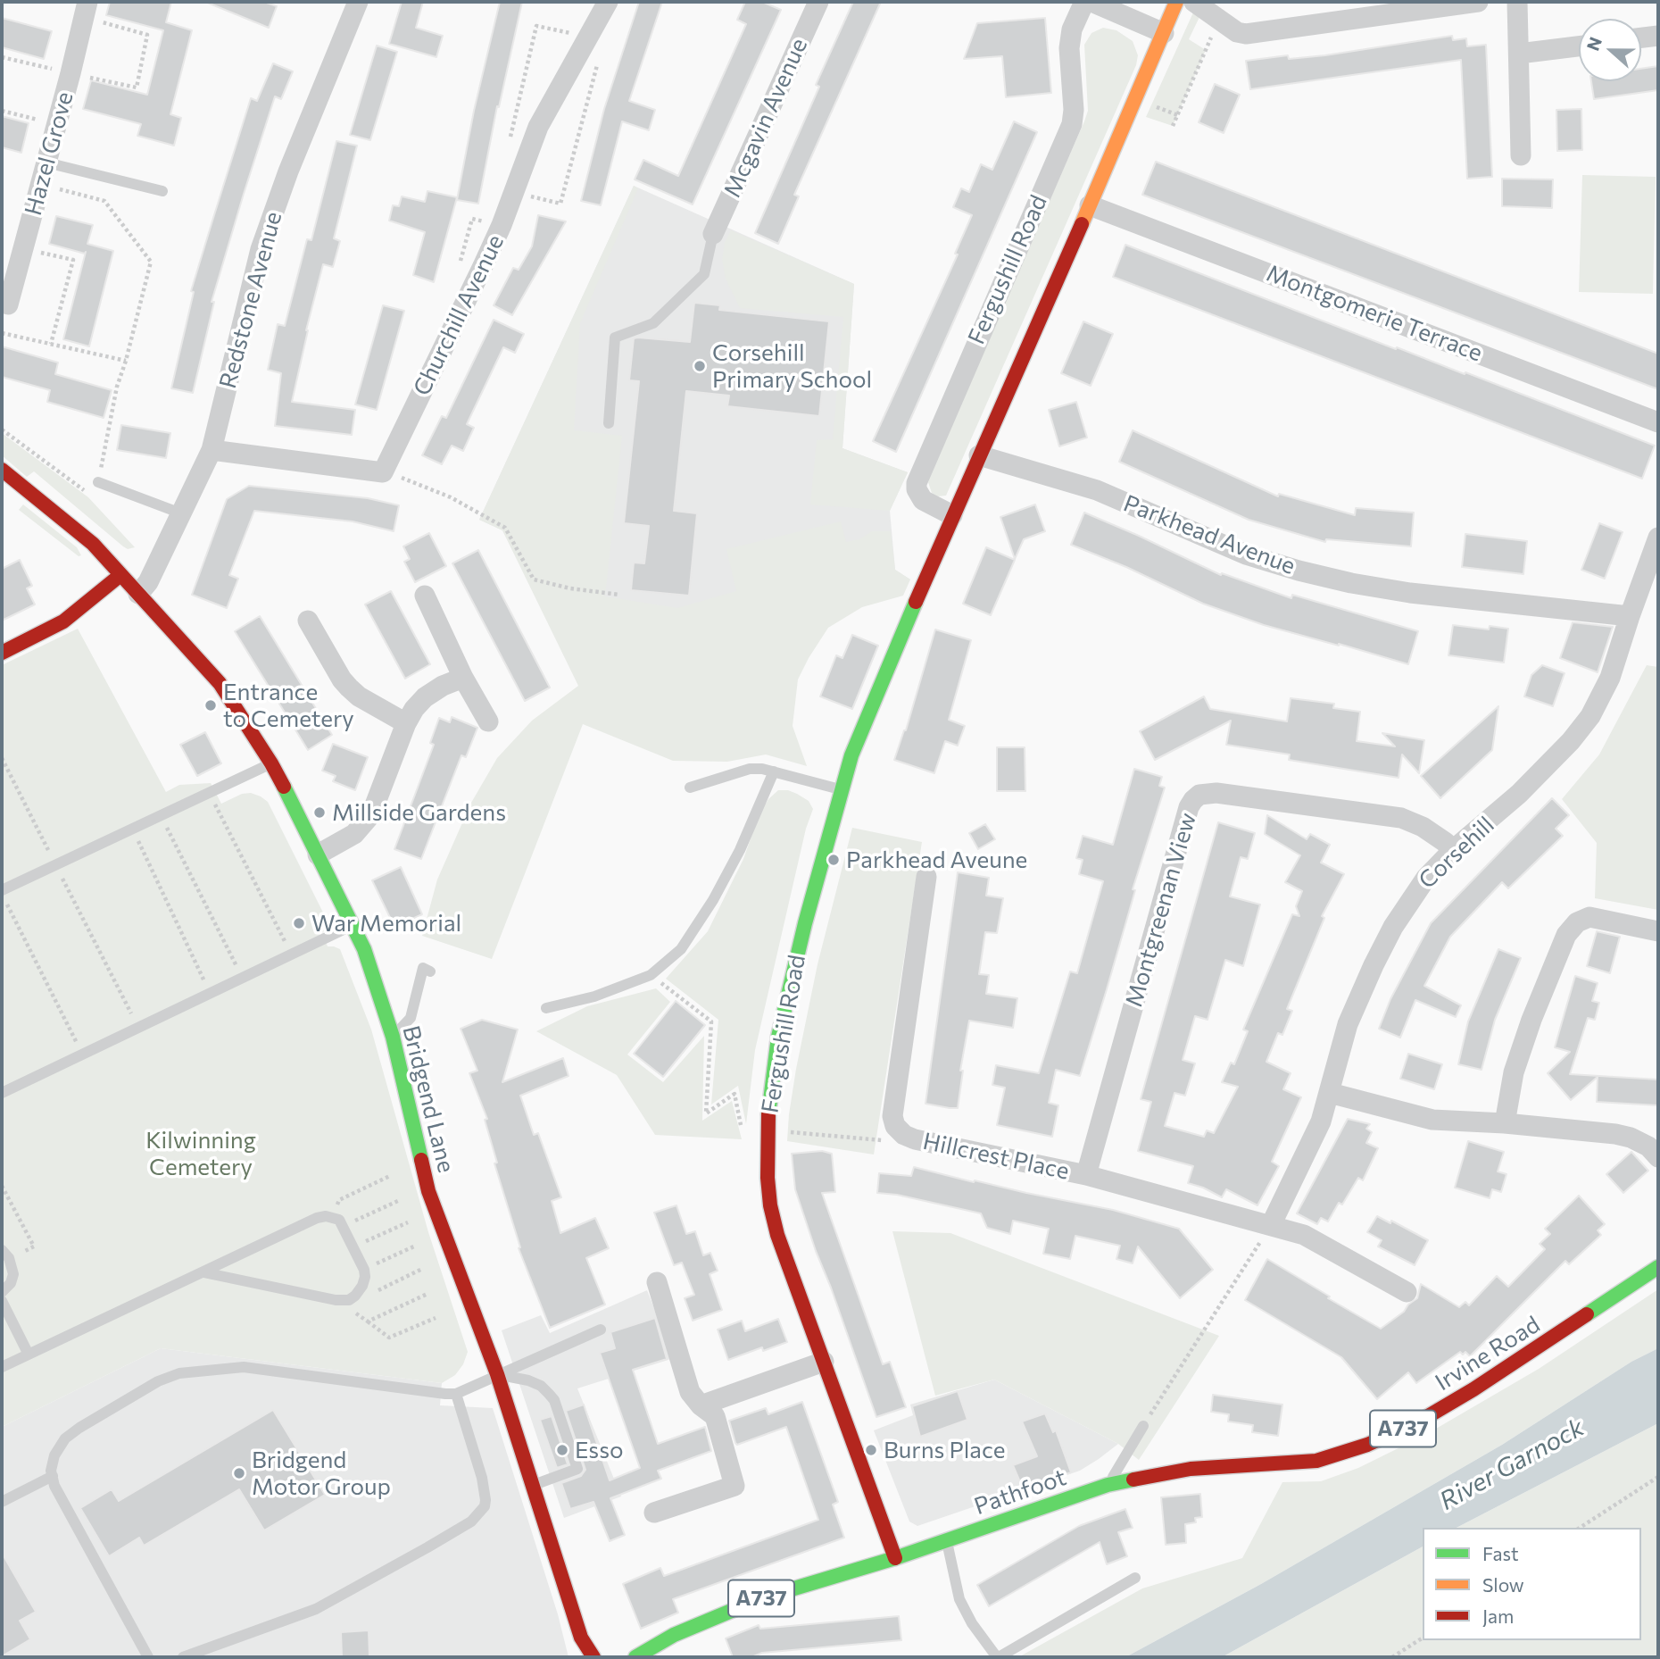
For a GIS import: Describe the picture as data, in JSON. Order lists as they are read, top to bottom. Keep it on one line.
{"streets":{"main road":["Fergushill Road","Bridgend Lane","Irvine Road","A737","Pathfoot"],"street":["Mcgavin Avenue","Hazel Grove","Redstone Avenue","Montgomerie Terrace","Churchill Avenue","Parkhead Avenue","Corsehill","Montgreenan View","Hillcrest Place"]},"crossings":[["Fergushill Road","Montgomerie Terrace"],["Fergushill Road","Parkhead Avenue"],["Fergushill Road","A737"],["Fergushill Road","Pathfoot"],["Redstone Avenue","Bridgend Lane"],["Parkhead Avenue","Corsehill"],["Corsehill","Montgreenan View"],["Corsehill","Hillcrest Place"],["Montgreenan View","Hillcrest Place"],["Irvine Road","Pathfoot"],["A737","Pathfoot"]],"water":["River Garnock"],"parks":["Kilwinning Cemetery"],"places":["Corsehill Primary School","Entrance to Cemetery","Millside Gardens","Parkhead Aveune","War Memorial","Esso","Burns Place","Bridgend Motor Group"],"legend":["Fast","Slow","Jam"],"north":"left"}
